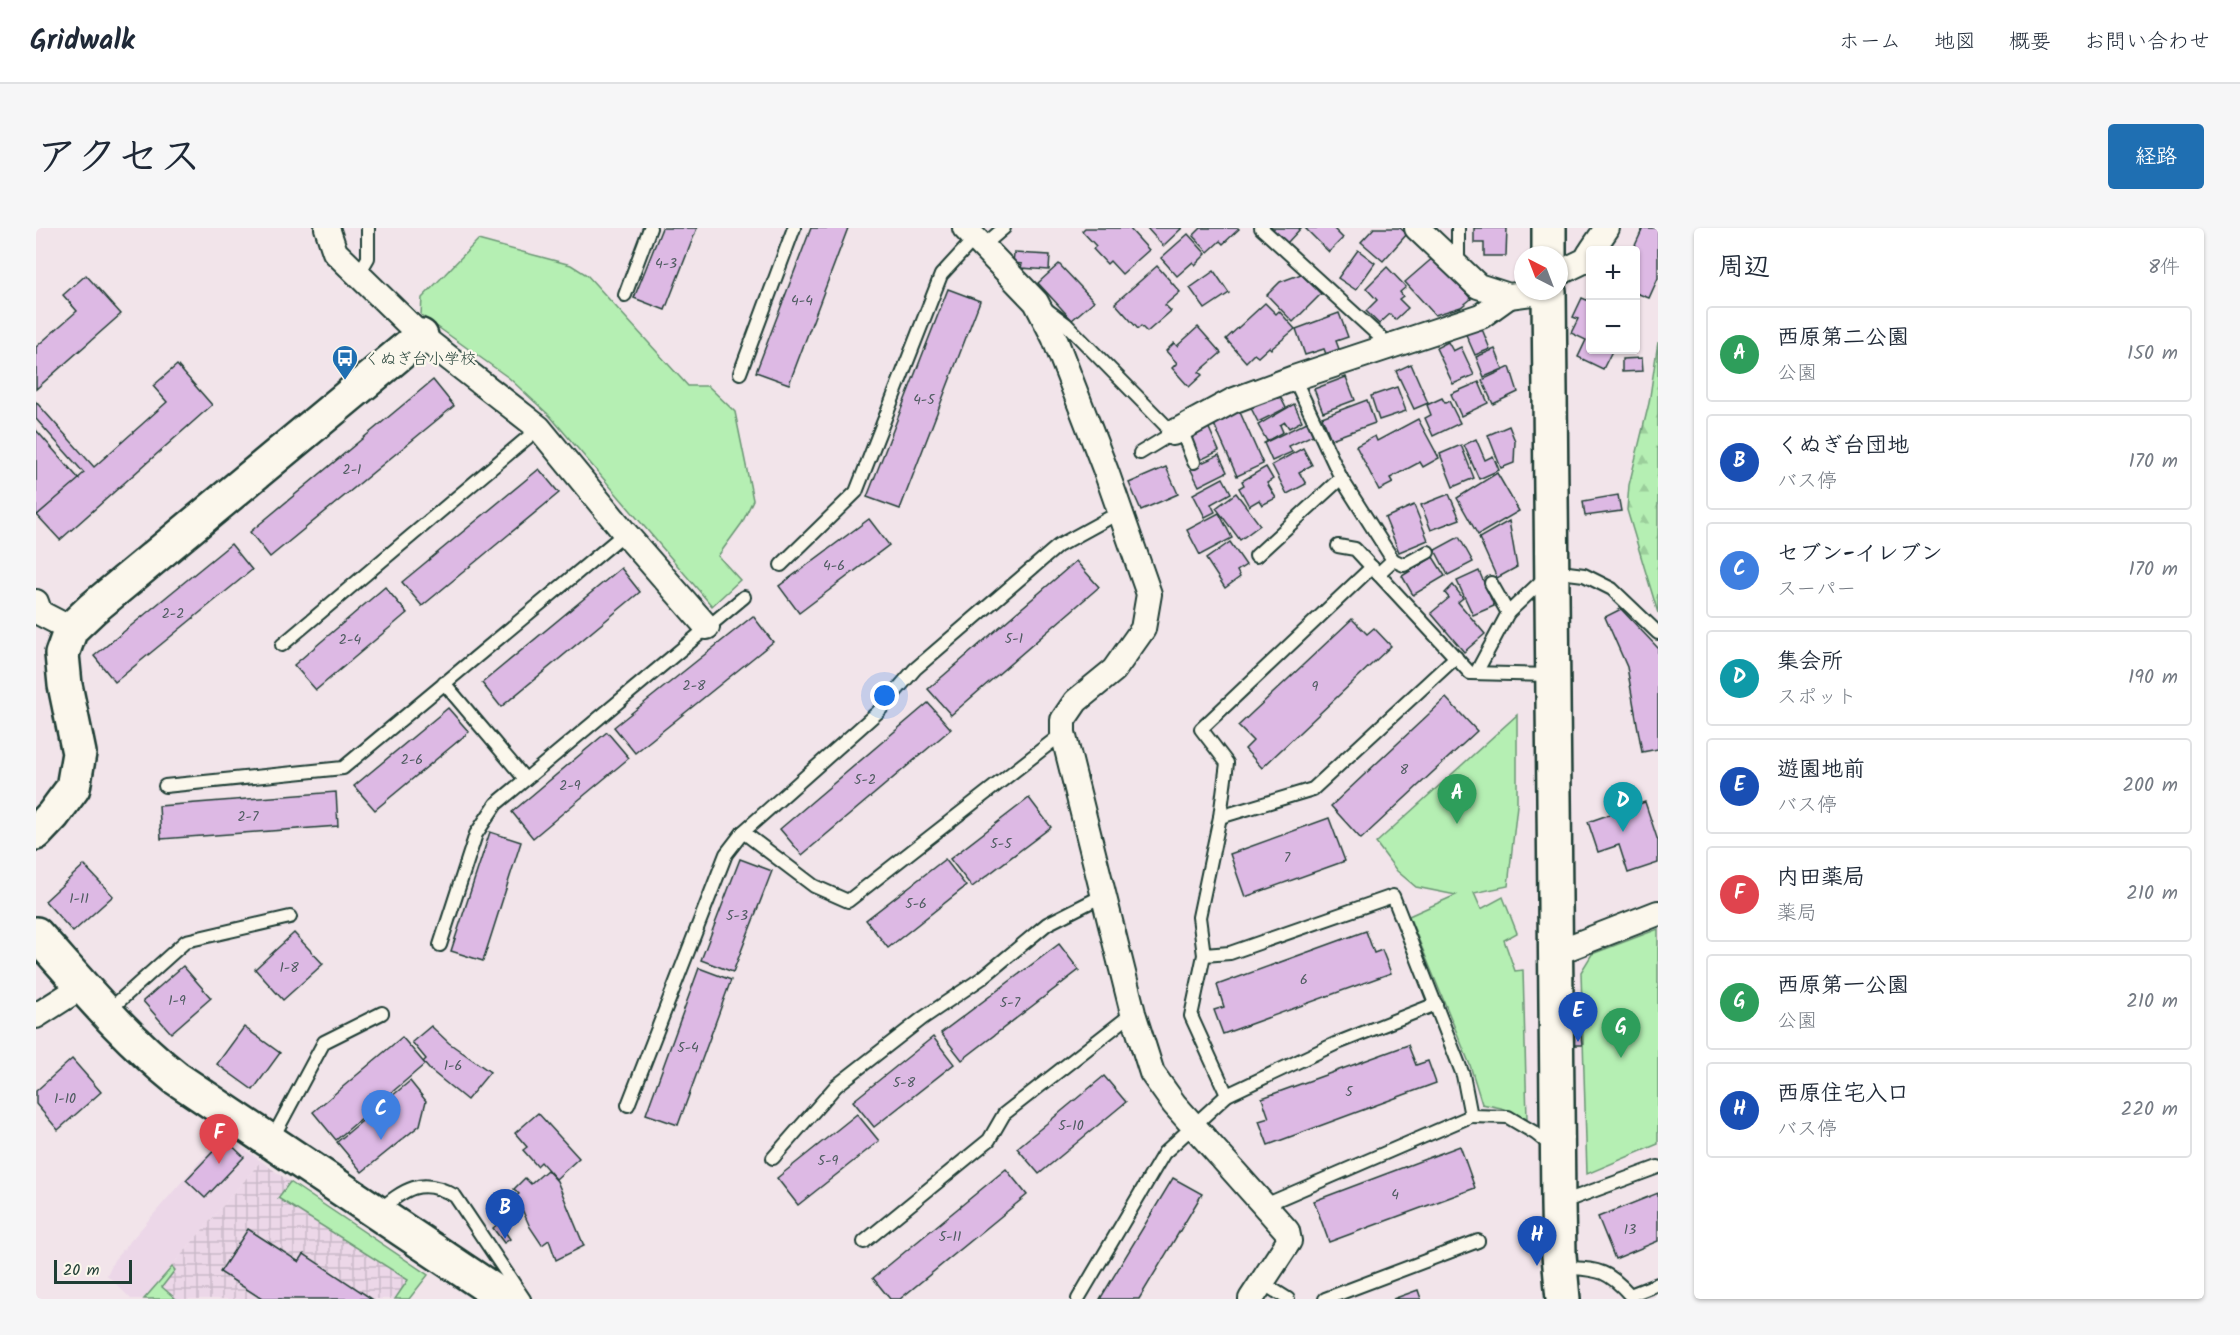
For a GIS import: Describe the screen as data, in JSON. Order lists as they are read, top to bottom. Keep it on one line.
{"places":{"bus stop":["くぬぎ台小学校"]},"house_numbers":["4-3","4-4","4-5","2-1","4-6","2-2","5-1","2-4","2-8","9","2-6","8","5-2","2-9","2-7","5-5","7","1-11","5-6","5-3","1-8","6","1-9","5-7","5-4","1-6","5-8","5","1-10","5-10","5-9","4","13","5-11"],"scale_bar":"20 m","north":"top left","page":{"header":"Gridwalk","nav":["ホーム","地図","概要","お問い合わせ"],"title":"アクセス","buttons":"経路","heading":["周辺","8件"],"map_buttons":["+","−"],"list":[{"mark":"A","name":"西原第二公園","note":"公園","value":"150 m"},{"mark":"B","name":"くぬぎ台団地","note":"バス停","value":"170 m"},{"mark":"C","name":"セブン-イレブン","note":"スーパー","value":"170 m"},{"mark":"D","name":"集会所","note":"スポット","value":"190 m"},{"mark":"E","name":"遊園地前","note":"バス停","value":"200 m"},{"mark":"F","name":"内田薬局","note":"薬局","value":"210 m"},{"mark":"G","name":"西原第一公園","note":"公園","value":"210 m"},{"mark":"H","name":"西原住宅入口","note":"バス停","value":"220 m"}],"pins":["A","D","E","G","C","F","B","H"],"scale":"20 m"}}
